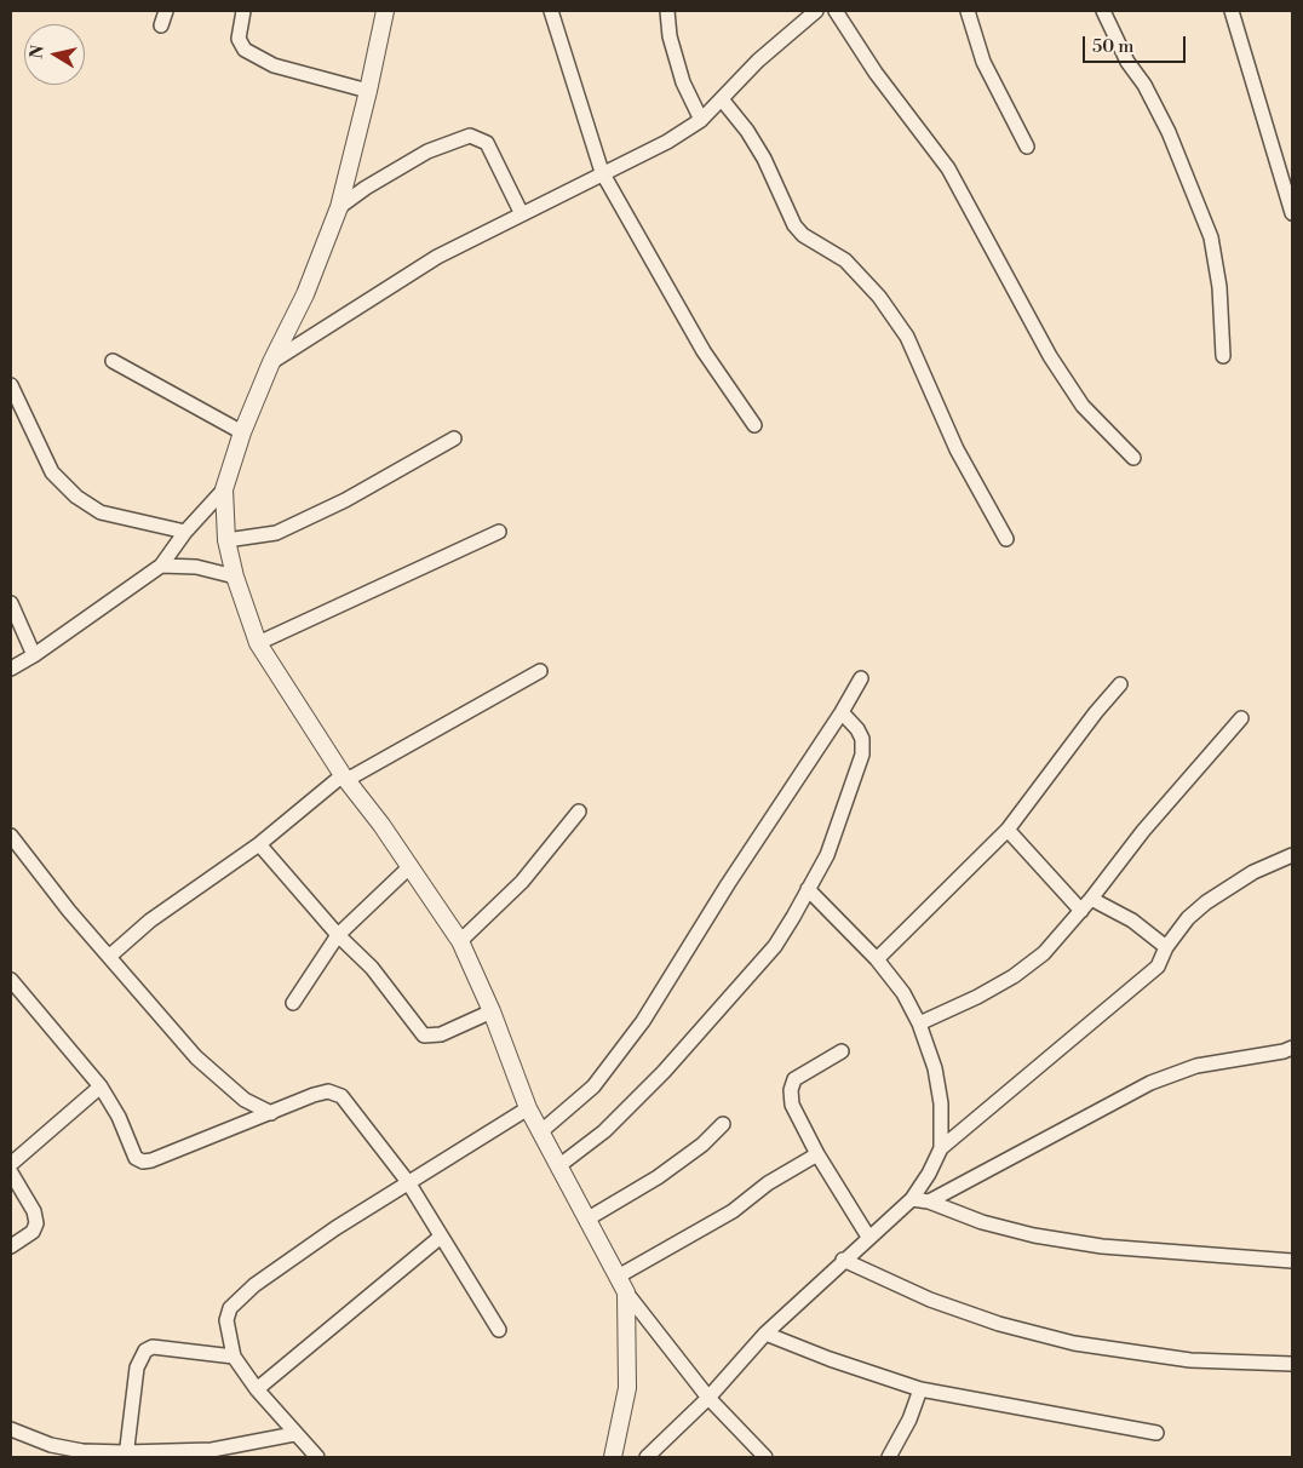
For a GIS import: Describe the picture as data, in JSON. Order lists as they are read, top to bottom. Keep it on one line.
{"scale_bar":"50 m","north":"left"}
